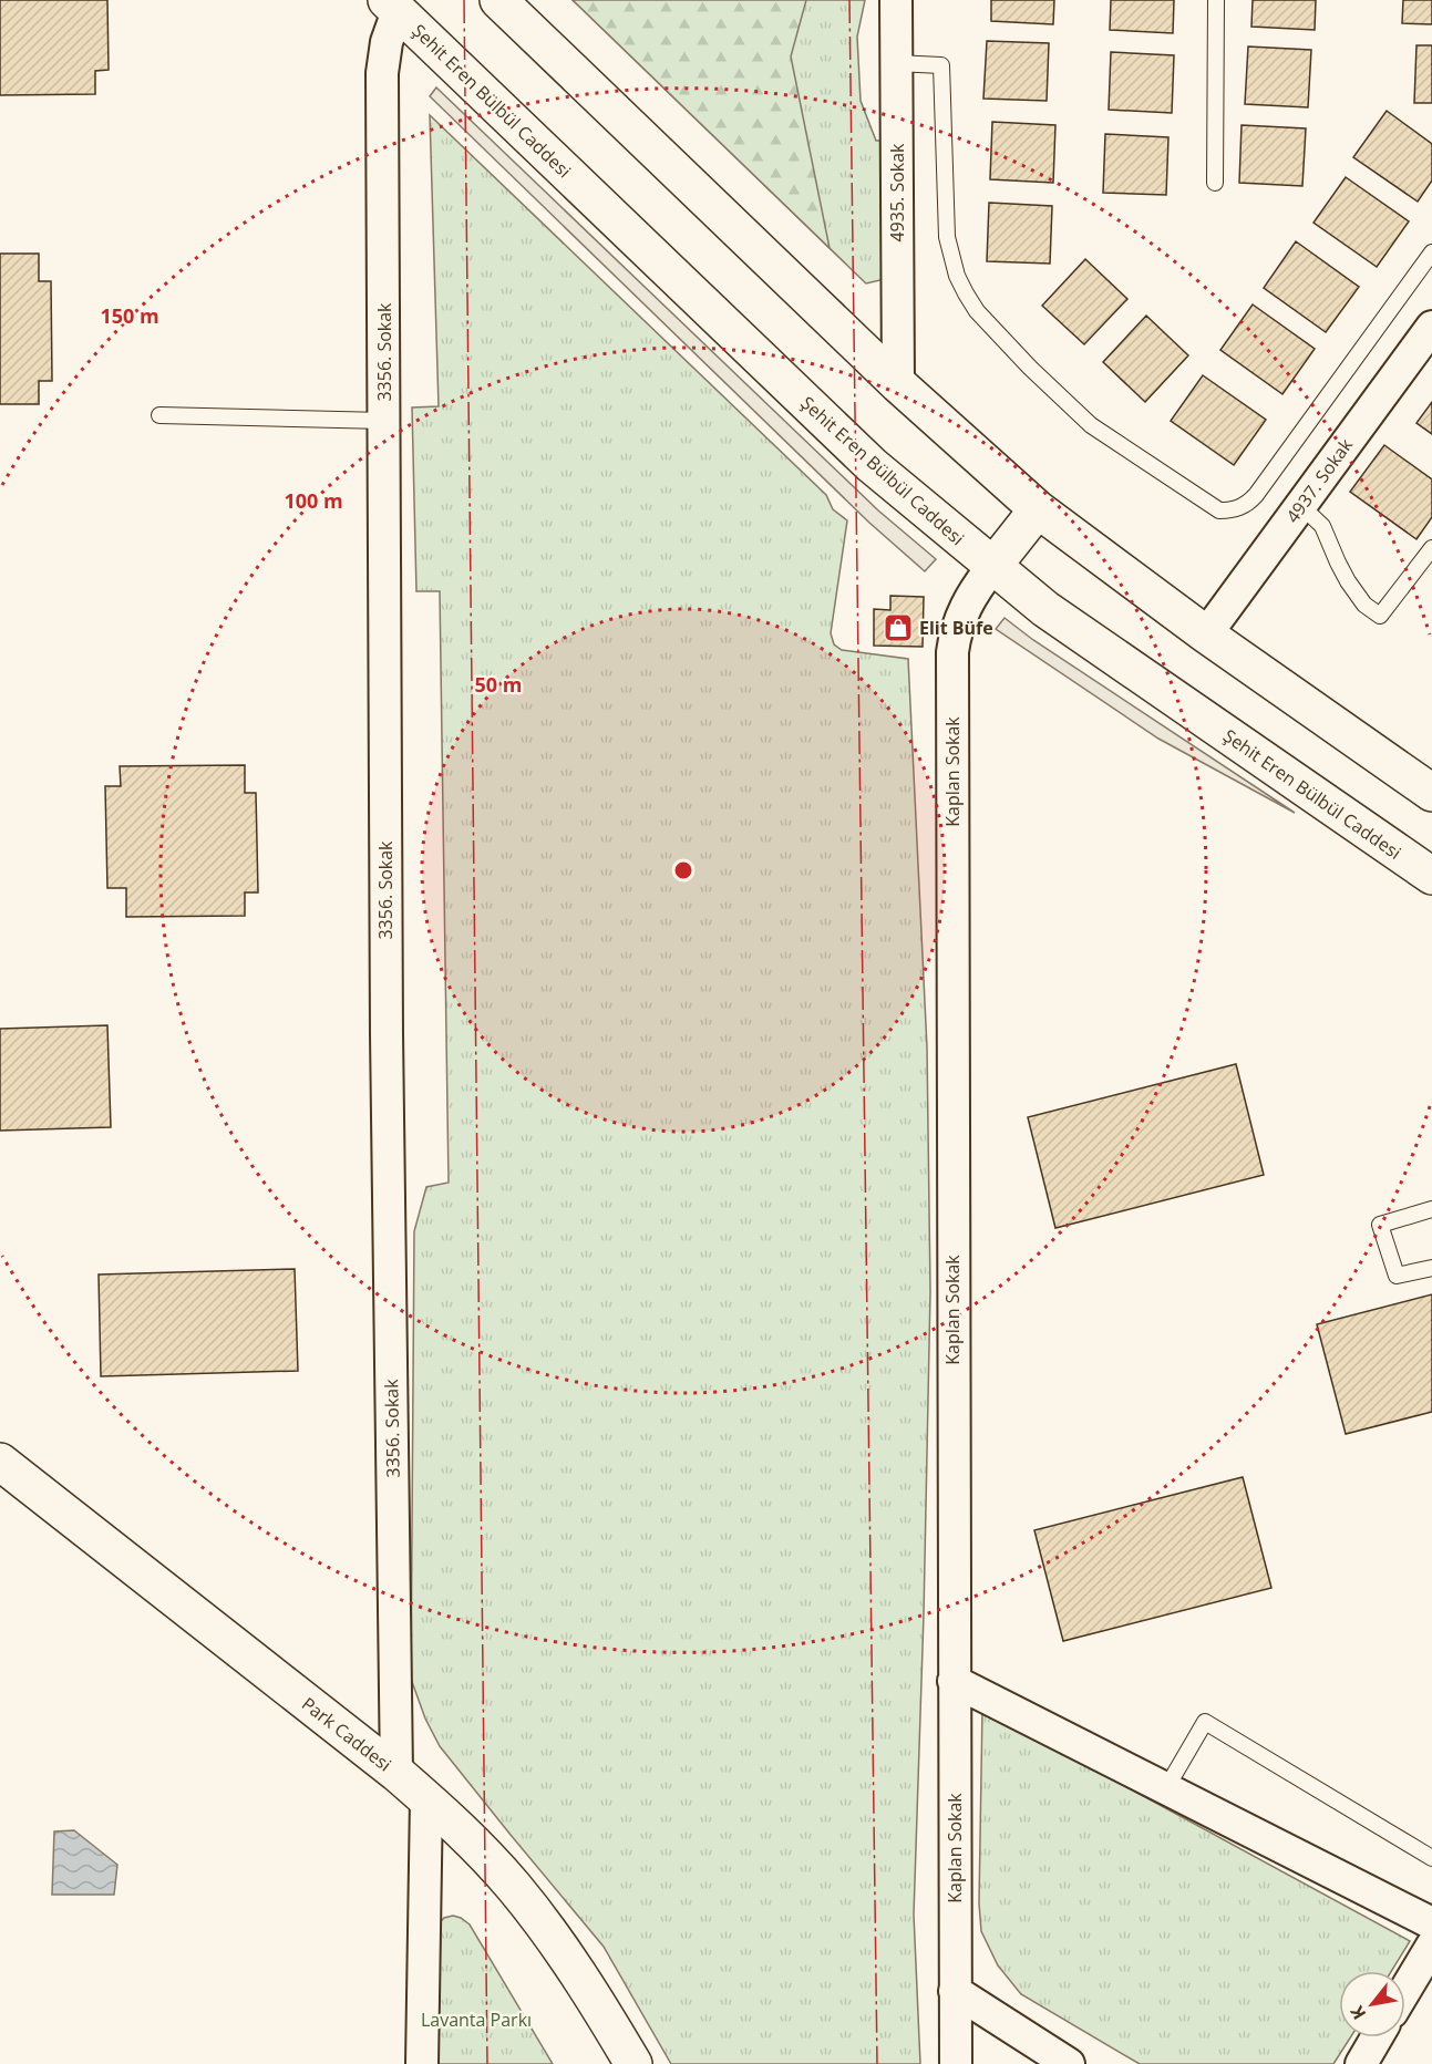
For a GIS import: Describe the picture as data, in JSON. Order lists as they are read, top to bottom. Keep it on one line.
{"streets":{"main road":["Şehit Eren Bülbül Caddesi","Park Caddesi"],"street":["4935. Sokak","3356. Sokak","4937. Sokak","Kaplan Sokak"]},"crossings":[["Şehit Eren Bülbül Caddesi","3356. Sokak"],["Şehit Eren Bülbül Caddesi","Kaplan Sokak"],["3356. Sokak","Park Caddesi"]],"parks":["Lavanta Parkı"],"places":{"shop":["Elit Büfe"]},"north":"bottom left","rings":["150 m","100 m","50 m"]}
